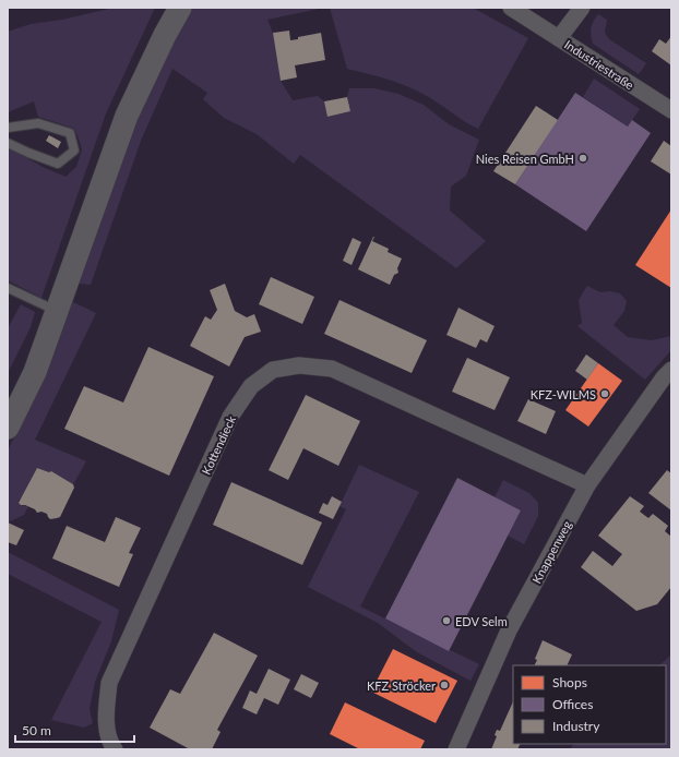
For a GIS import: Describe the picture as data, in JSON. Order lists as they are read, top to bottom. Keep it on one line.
{"streets":{"street":["Industriestraße","Kottendieck","Knappenweg"]},"crossings":[["Kottendieck","Knappenweg"]],"places":["Nies Reisen GmbH","KFZ-WILMS","EDV Selm","KFZ Ströcker"],"legend":["Shops","Offices","Industry"],"scale_bar":"50 m"}
